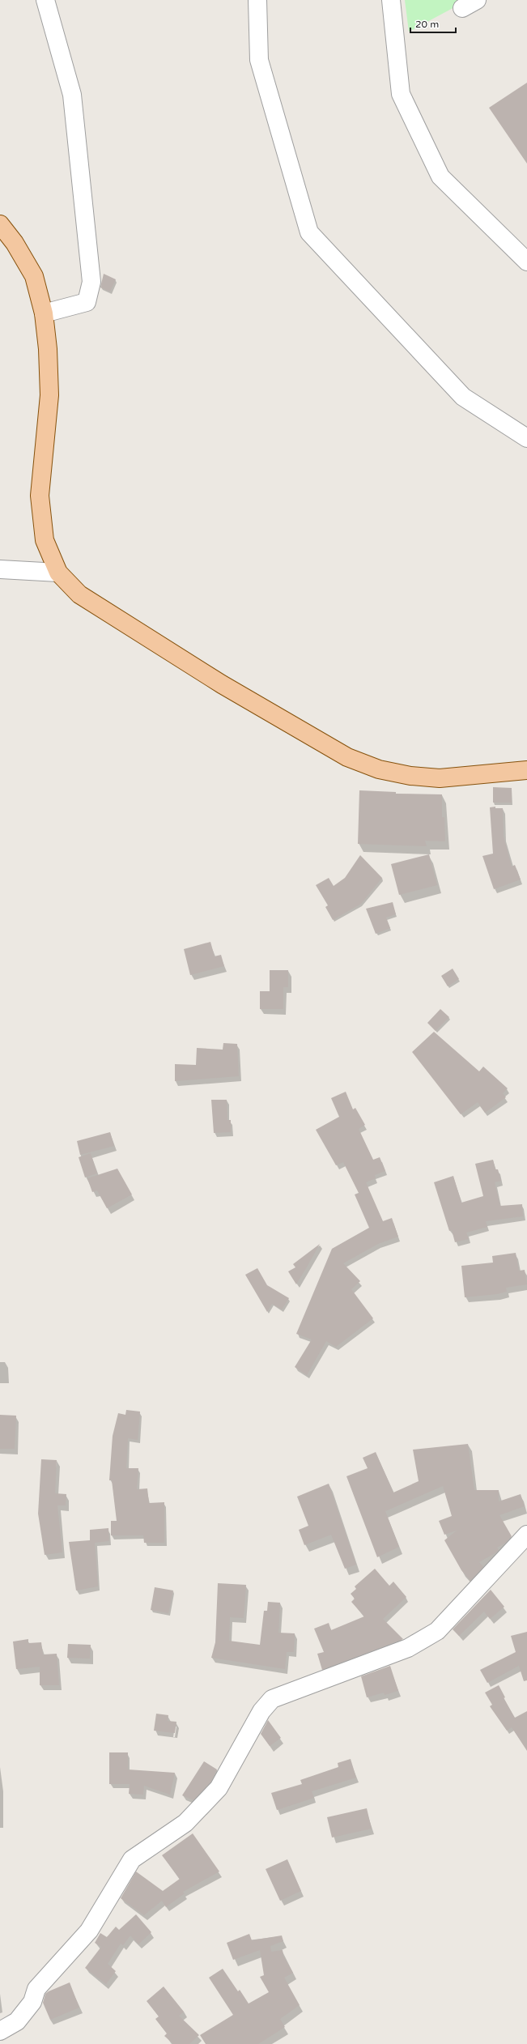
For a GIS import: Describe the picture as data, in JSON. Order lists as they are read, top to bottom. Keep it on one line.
{"scale_bar":"20 m"}
